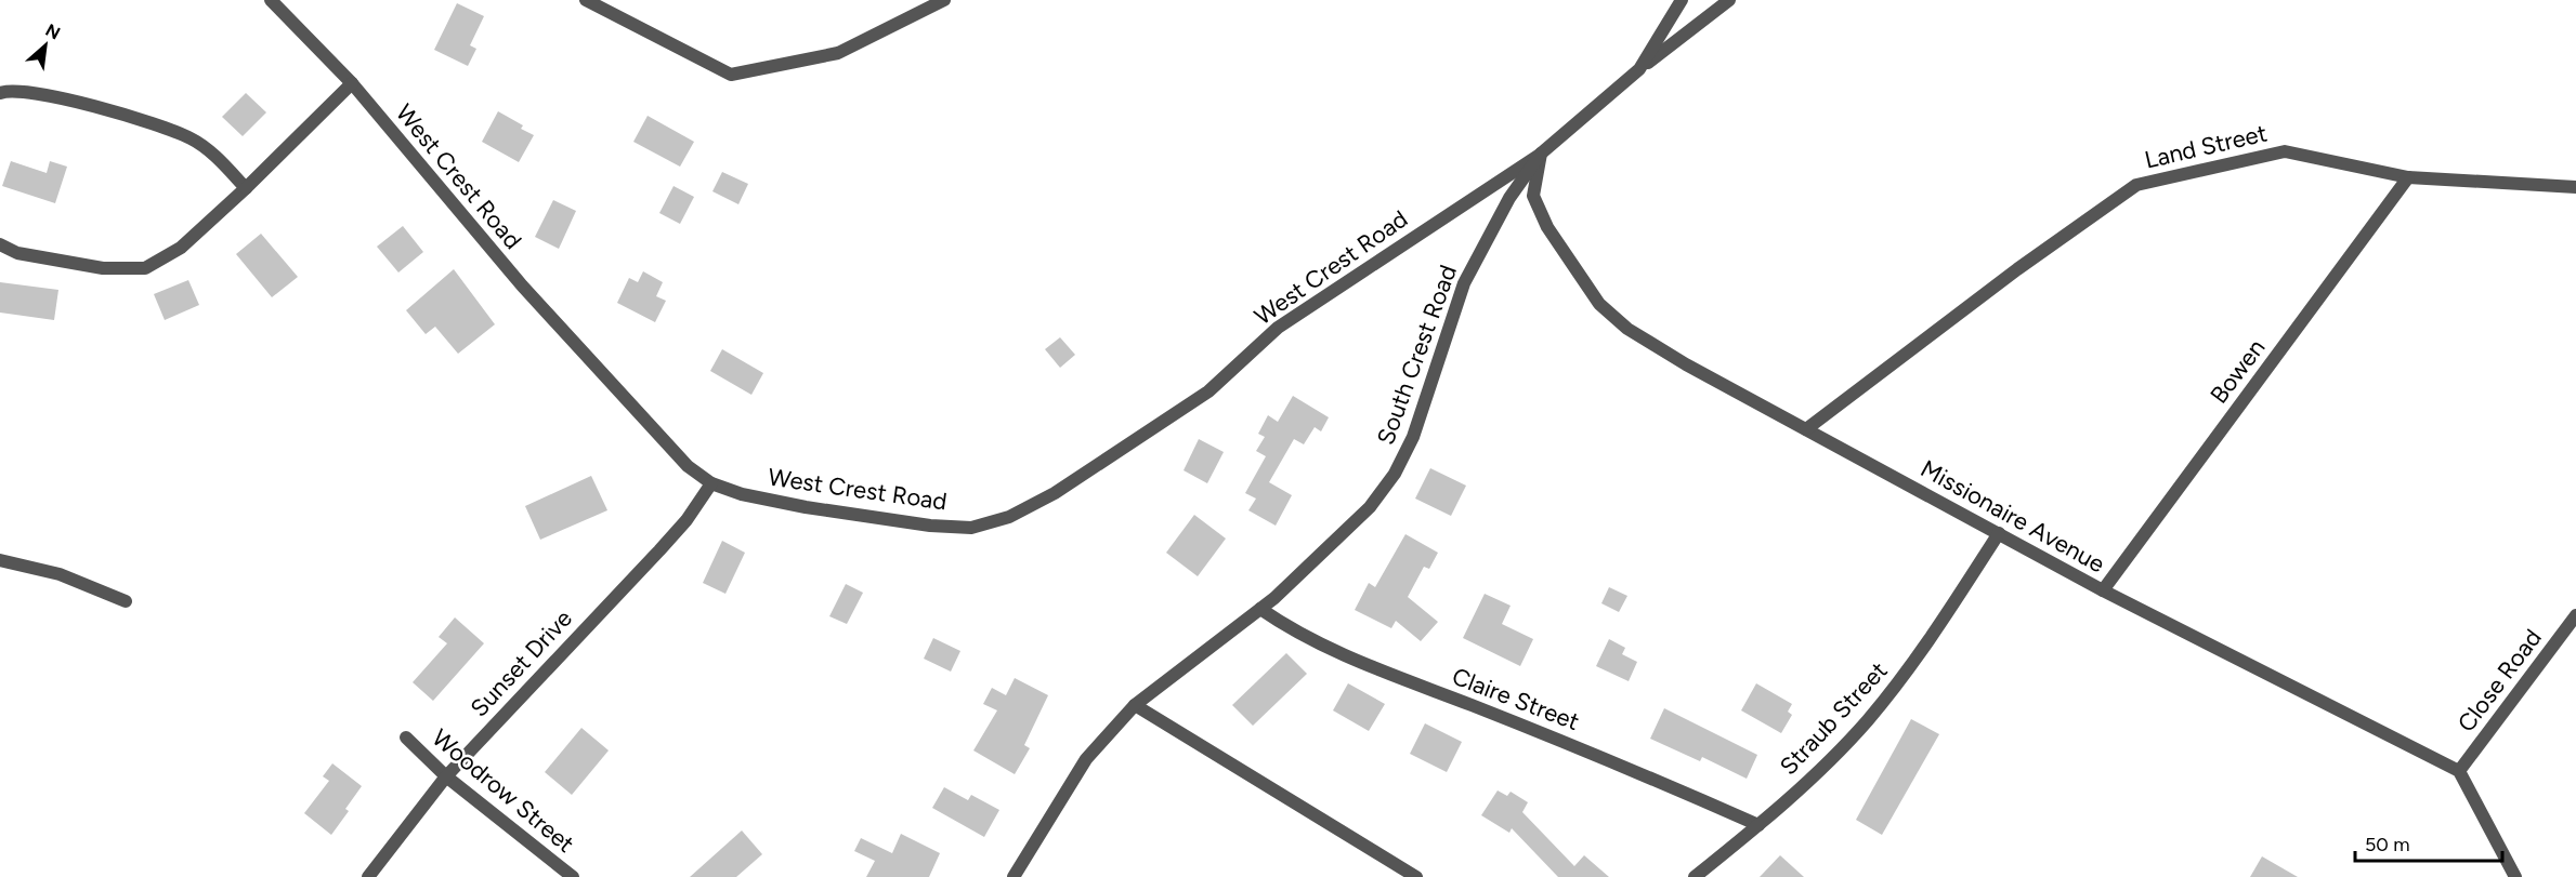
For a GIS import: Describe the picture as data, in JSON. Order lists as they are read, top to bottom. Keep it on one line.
{"streets":{"street":["Land Street","West Crest Road","South Crest Road","Bowen","Missionaire Avenue","Sunset Drive","Close Road","Claire Street","Straub Street","Woodrow Street"]},"crossings":[["Land Street","Bowen"],["Land Street","Missionaire Avenue"],["West Crest Road","South Crest Road"],["West Crest Road","Missionaire Avenue"],["West Crest Road","Sunset Drive"],["South Crest Road","Missionaire Avenue"],["South Crest Road","Claire Street"],["Bowen","Missionaire Avenue"],["Missionaire Avenue","Close Road"],["Missionaire Avenue","Straub Street"],["Sunset Drive","Woodrow Street"],["Claire Street","Straub Street"]],"scale_bar":"50 m","north":"top right"}
